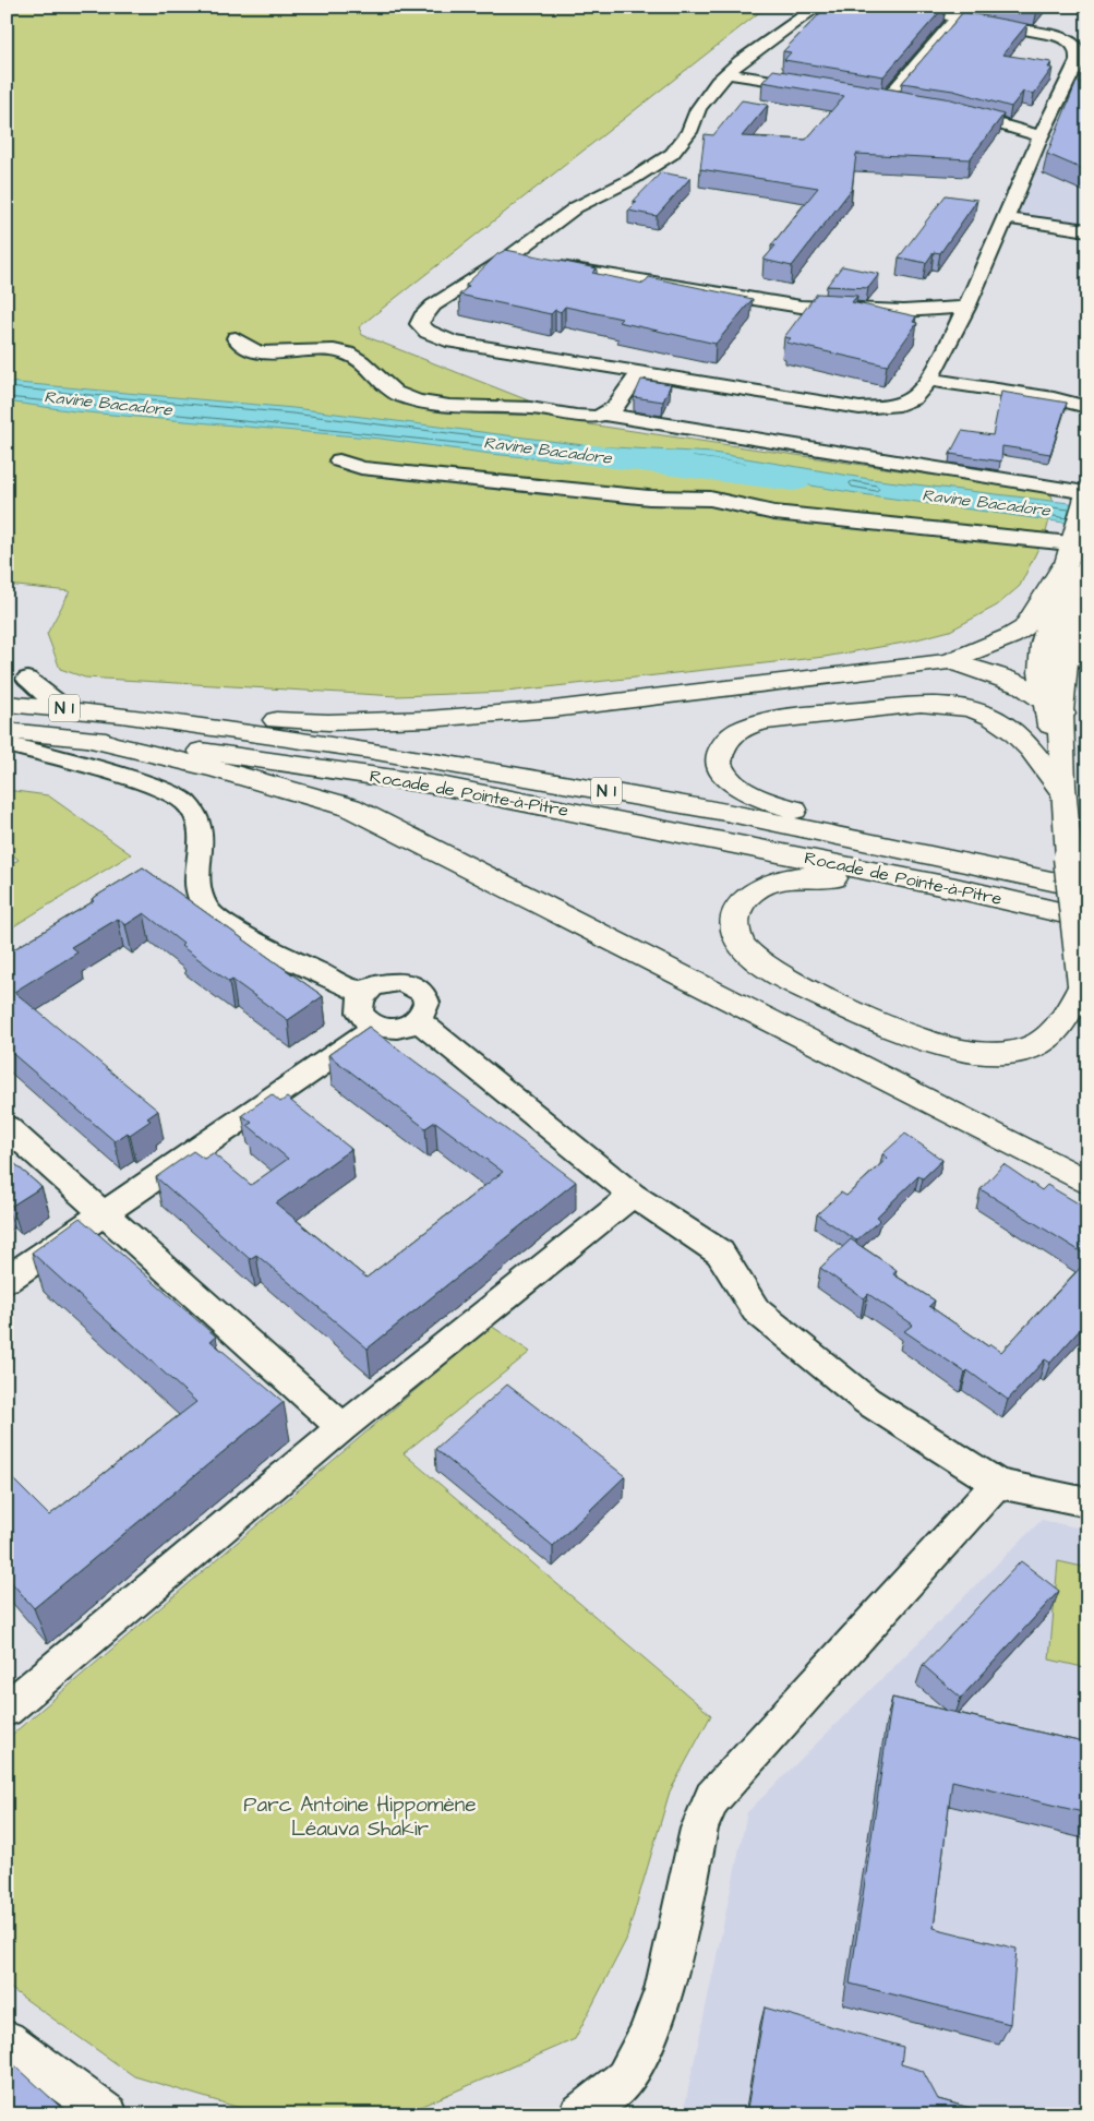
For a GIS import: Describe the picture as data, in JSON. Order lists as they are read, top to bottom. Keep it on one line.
{"streets":{"main road":["N 1","Rocade de Pointe-à-Pitre"]},"water":["Ravine Bacadore"],"parks":["Parc Antoine Hippomène Léauva Shakir"]}
